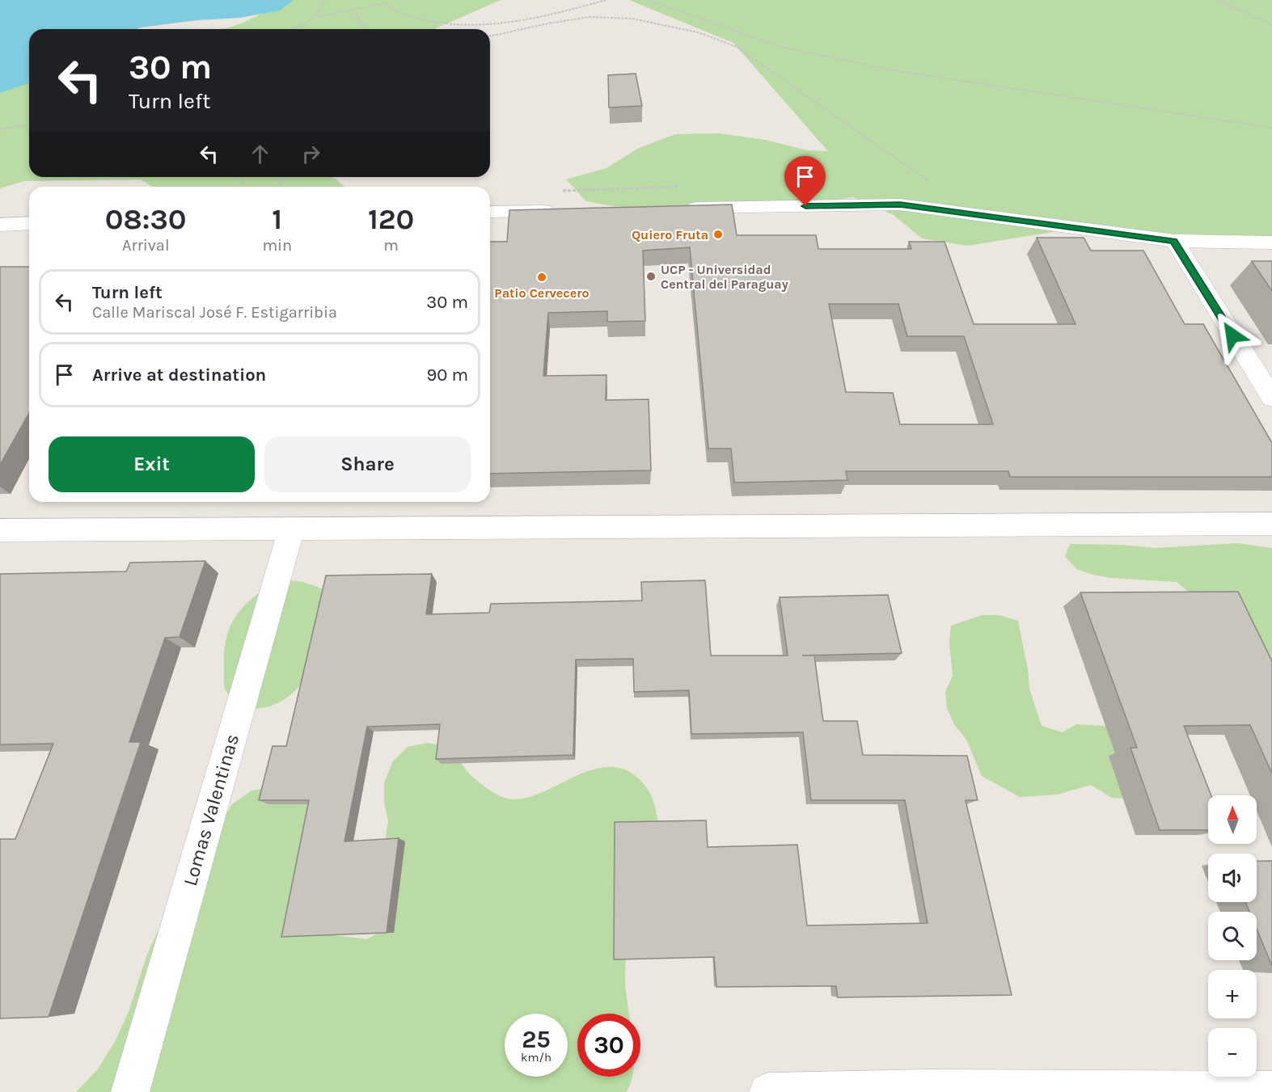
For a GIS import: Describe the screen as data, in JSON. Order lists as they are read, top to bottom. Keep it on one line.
{"streets":{"street":["Lomas Valentinas"]},"places":["Quiero Fruta","UCP - Universidad Central del Paraguay","Patio Cervecero"],"north":"top","page":{"turn":["30 m","Turn left"],"eta":["08:30","Arrival","1","min","120","m"],"list":[{"name":"Turn left","note":"Calle Mariscal José F. Estigarribia","value":"30 m"},{"name":"Arrive at destination","value":"90 m"}],"buttons":["Exit","Share"],"map_buttons":["+","−"],"speed":"25 km/h","limit":"30"}}
